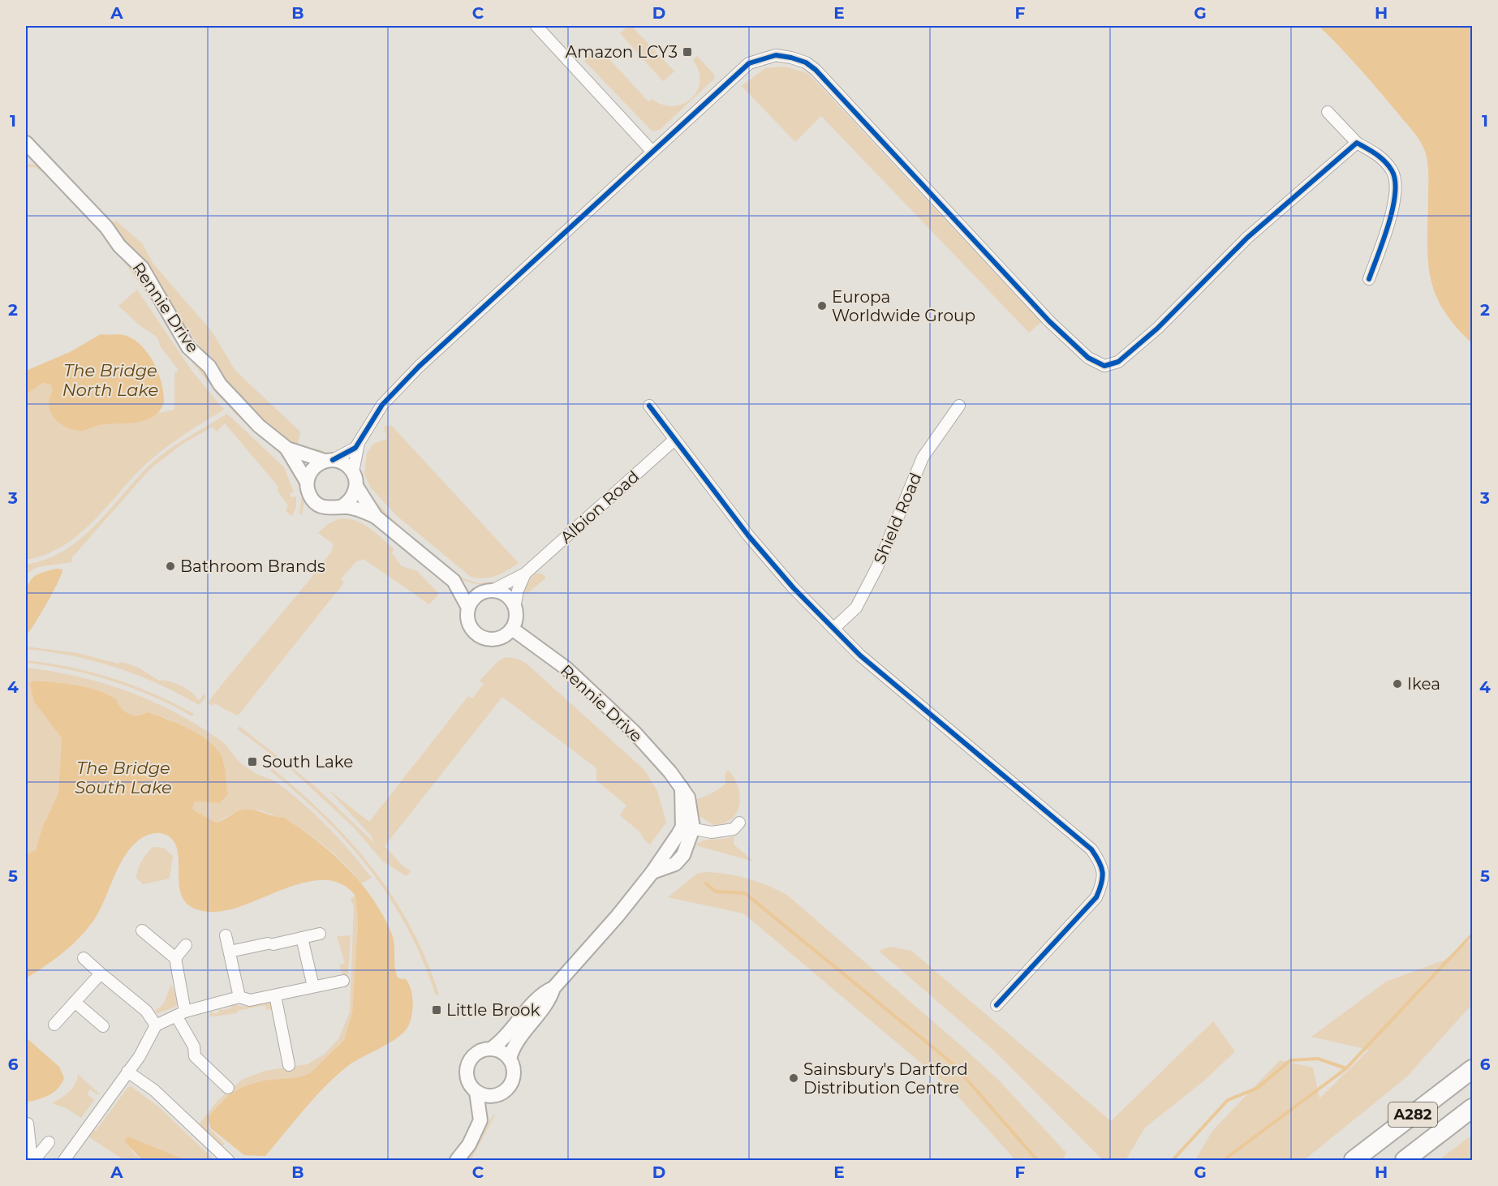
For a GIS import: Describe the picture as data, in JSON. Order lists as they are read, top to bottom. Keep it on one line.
{"streets":{"highway":["A282"],"street":["Rennie Drive","Albion Road","Shield Road"]},"crossings":[["Rennie Drive","Albion Road"]],"water":["The Bridge North Lake","The Bridge South Lake"],"places":{"transit":["Amazon LCY3","South Lake","Little Brook"],"other":["Europa Worldwide Group","Bathroom Brands","Ikea","Sainsbury's Dartford Distribution Centre"]},"grid":{"columns":["A","B","C","D","E","F","G","H"],"rows":["1","2","3","4","5","6"]}}
